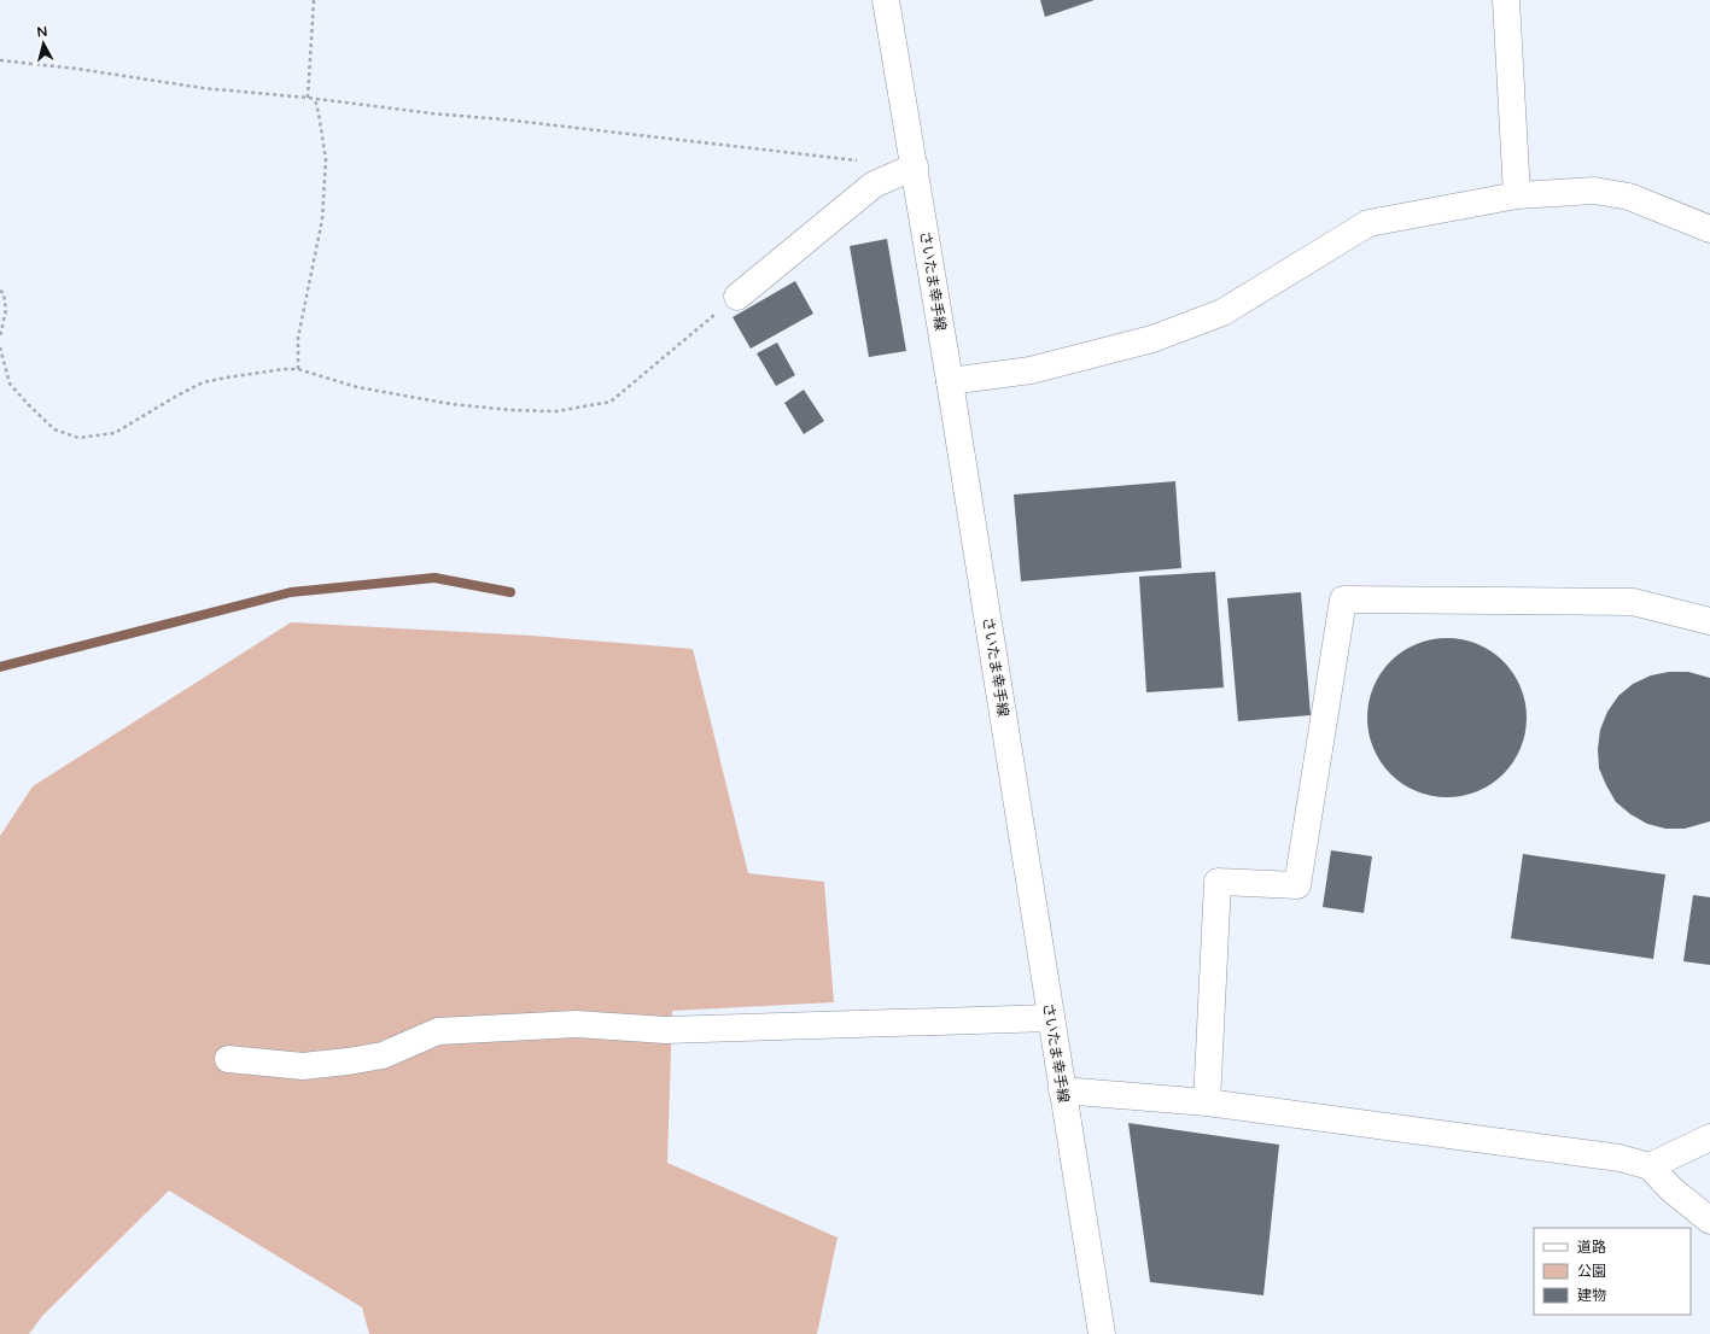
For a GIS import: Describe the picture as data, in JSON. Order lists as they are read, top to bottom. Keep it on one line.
{"streets":{"street":["さいたま幸手線"]},"legend":["道路","公園","建物"],"north":"top"}
